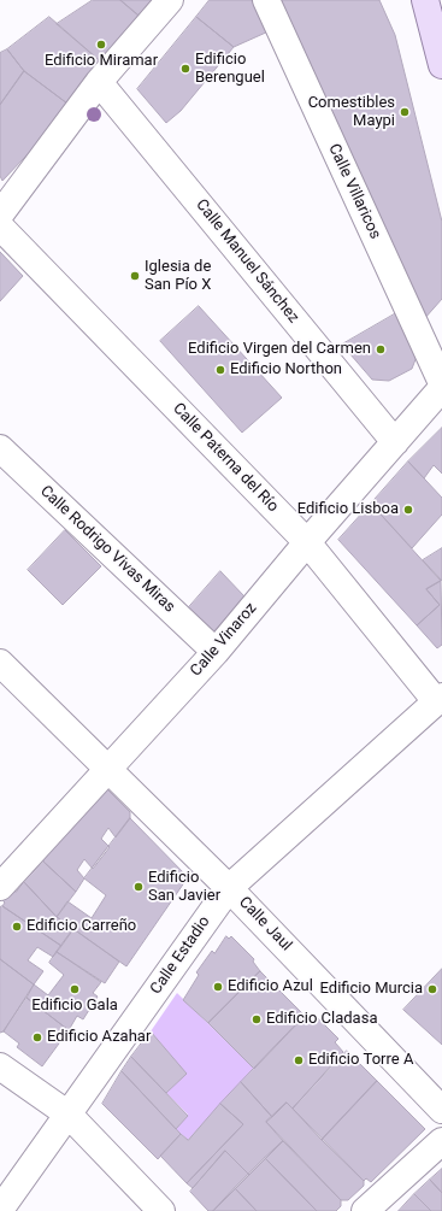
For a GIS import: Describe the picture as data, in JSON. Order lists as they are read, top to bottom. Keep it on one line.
{"streets":{"street":["Calle Villaricos","Calle Manuel Sánchez","Calle Paterna del Río","Calle Rodrigo Vivas Miras","Calle Vinaroz","Calle Jaul","Calle Estadio"]},"crossings":[["Calle Manuel Sánchez","Calle Vinaroz"],["Calle Paterna del Río","Calle Vinaroz"],["Calle Paterna del Río","Calle Estadio"],["Calle Rodrigo Vivas Miras","Calle Vinaroz"],["Calle Vinaroz","Calle Jaul"],["Calle Jaul","Calle Estadio"]],"places":["Edificio Miramar","Edificio Berenguel","Comestibles Maypi","Iglesia de San Pío X","Edificio Virgen del Carmen","Edificio Northon","Edificio Lisboa","Edificio San Javier","Edificio Carreño","Edificio Azul","Edificio Gala","Edificio Murcia","Edificio Cladasa","Edificio Azahar","Edificio Torre A"]}
